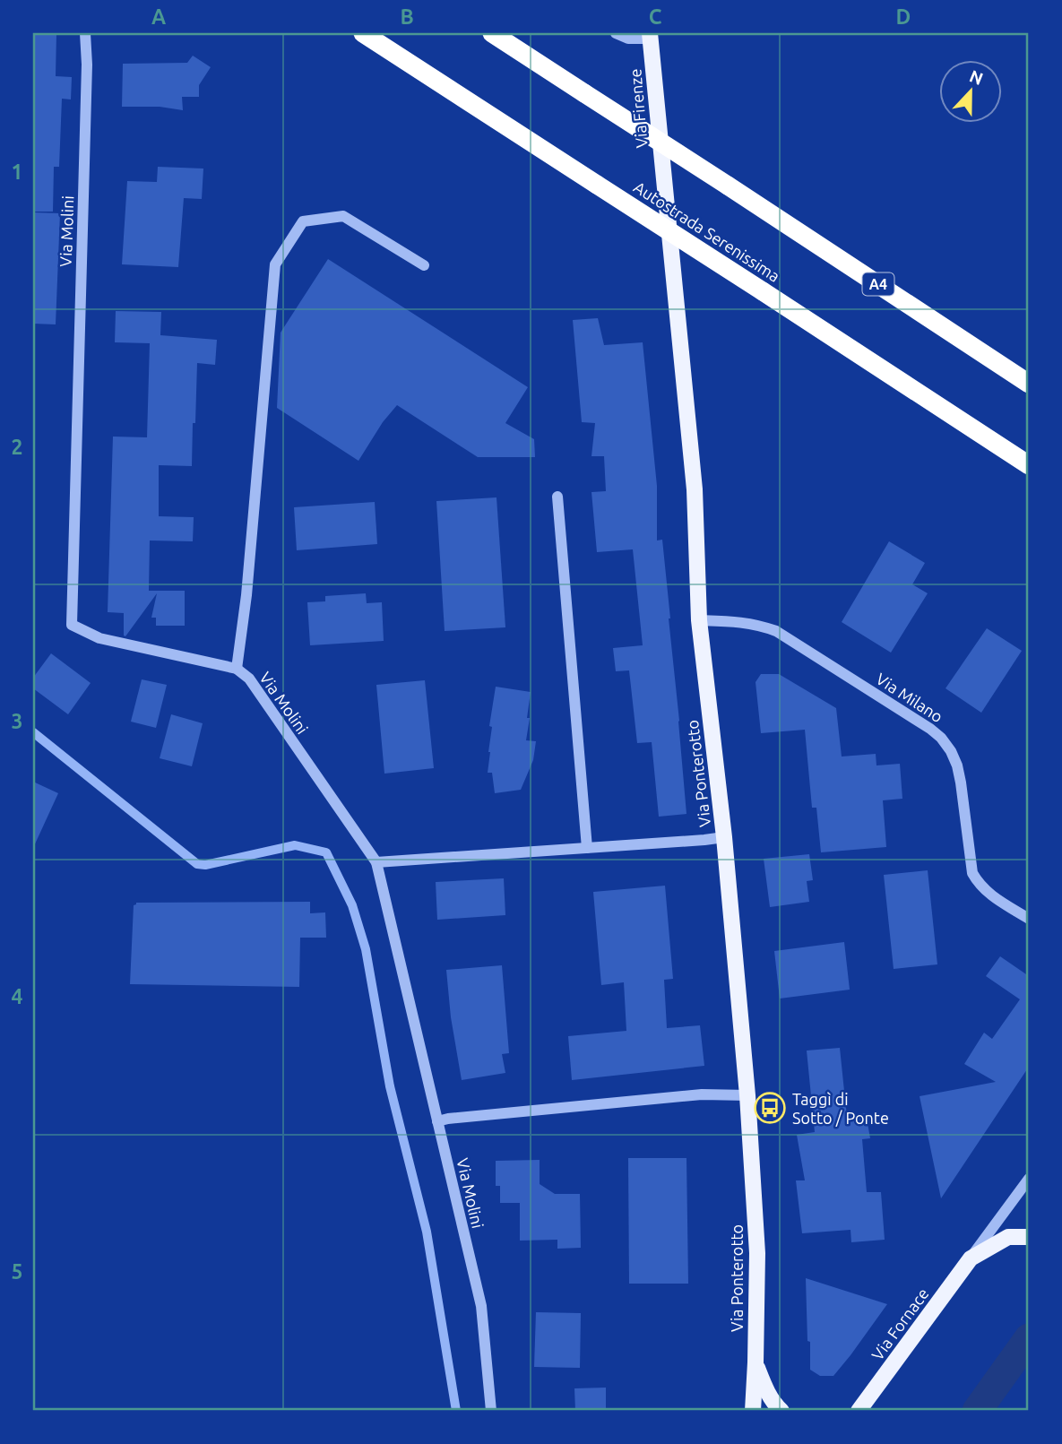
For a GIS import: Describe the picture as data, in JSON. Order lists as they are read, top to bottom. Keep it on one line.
{"streets":{"highway":["Autostrada Serenissima","A4"],"main road":["Via Firenze","Via Ponterotto","Via Fornace"],"street":["Via Molini","Via Milano"]},"crossings":[["Via Firenze","Via Ponterotto"],["Via Milano","Via Ponterotto"]],"places":{"bus stop":["Taggì di Sotto / Ponte"]},"north":"top","grid":{"columns":["A","B","C","D"],"rows":["1","2","3","4","5"]}}
